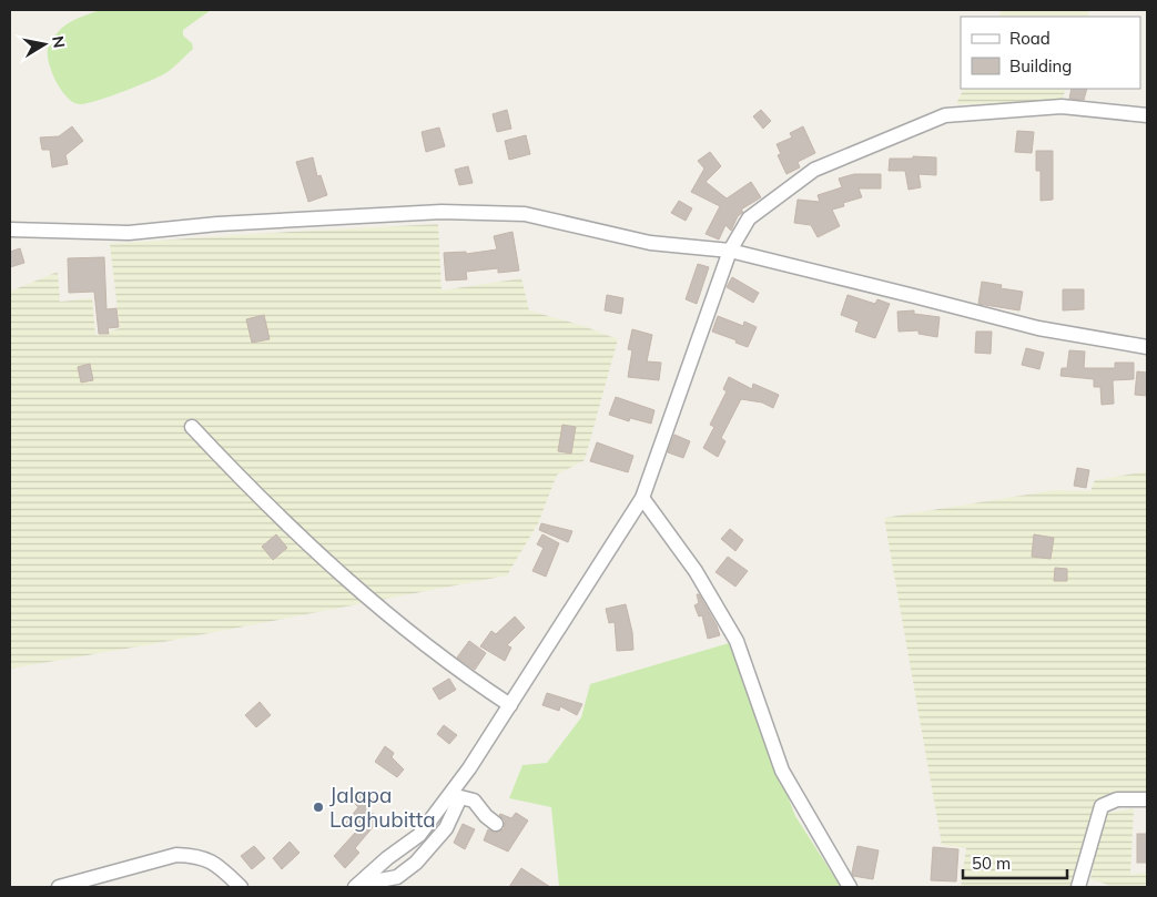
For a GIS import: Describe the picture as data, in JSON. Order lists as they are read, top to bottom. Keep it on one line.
{"places":["Jalapa Laghubitta"],"legend":["Road","Building"],"scale_bar":"50 m","north":"right"}
